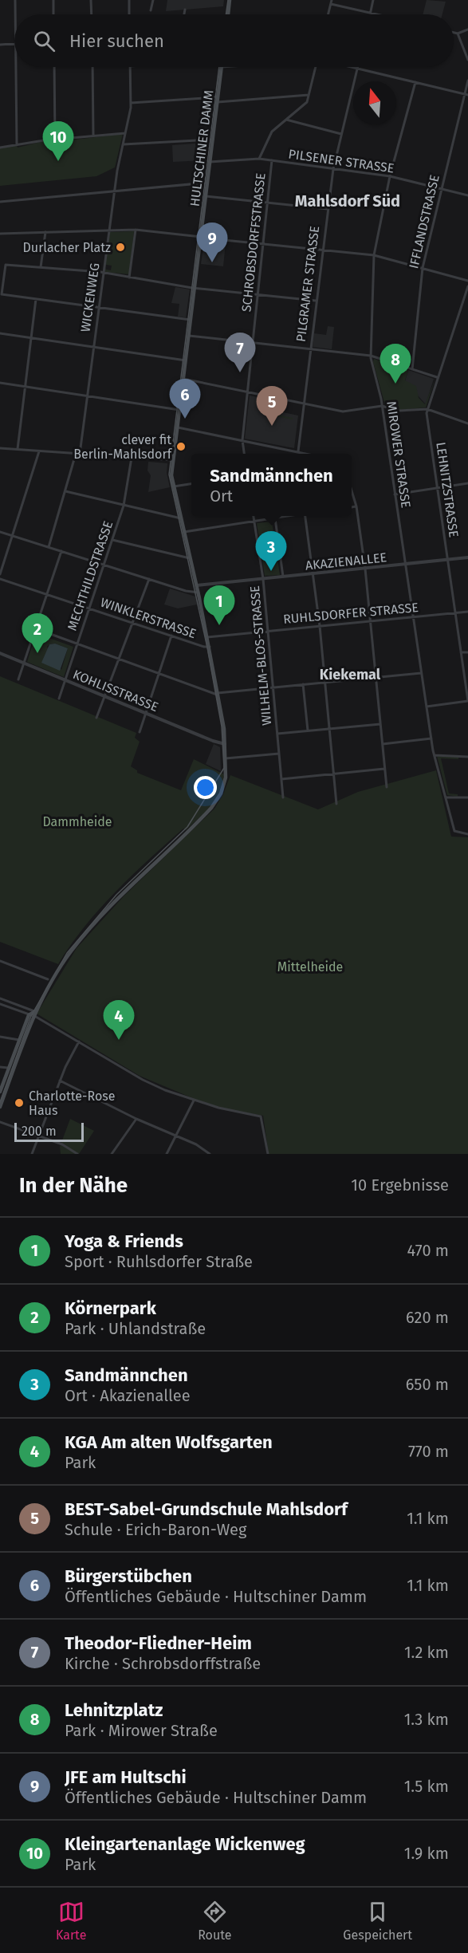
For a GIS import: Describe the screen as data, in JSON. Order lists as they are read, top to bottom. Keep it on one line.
{"streets":{"main road":["HULTSCHINER DAMM"],"street":["PILSENER STRASSE","IFFLANDSTRASSE","SCHROBSDORFFSTRASSE","PILGRAMER STRASSE","WICKENWEG","MIROWER STRASSE","LEHNITZSTRASSE","AKAZIENALLEE","MECHTHILDSTRASSE","RUHLSDORFER STRASSE","WINKLERSTRASSE","WILHELM-BLOS-STRASSE","KOHLISSTRASSE"]},"crossings":[["HULTSCHINER DAMM","PILSENER STRASSE"],["HULTSCHINER DAMM","AKAZIENALLEE"],["HULTSCHINER DAMM","RUHLSDORFER STRASSE"],["HULTSCHINER DAMM","WINKLERSTRASSE"],["HULTSCHINER DAMM","KOHLISSTRASSE"],["PILSENER STRASSE","IFFLANDSTRASSE"],["PILSENER STRASSE","SCHROBSDORFFSTRASSE"],["PILSENER STRASSE","PILGRAMER STRASSE"],["PILSENER STRASSE","MIROWER STRASSE"],["MIROWER STRASSE","AKAZIENALLEE"],["MIROWER STRASSE","RUHLSDORFER STRASSE"],["LEHNITZSTRASSE","AKAZIENALLEE"],["LEHNITZSTRASSE","RUHLSDORFER STRASSE"],["AKAZIENALLEE","WILHELM-BLOS-STRASSE"],["MECHTHILDSTRASSE","WINKLERSTRASSE"],["MECHTHILDSTRASSE","KOHLISSTRASSE"],["RUHLSDORFER STRASSE","WILHELM-BLOS-STRASSE"]],"districts":["Mahlsdorf Süd","Kiekemal"],"parks":["Dammheide","Mittelheide"],"places":["Durlacher Platz","clever fit Berlin-Mahlsdorf","Charlotte-Rose Haus"],"scale_bar":"200 m","north":"top","page":{"search":"Hier suchen","pins":["10","9","7","8","6","5","3","1","2","4"],"popup":["Sandmännchen","Ort"],"scale":"200 m","heading":["In der Nähe","10 Ergebnisse"],"list":[{"mark":"1","name":"Yoga & Friends","note":"Sport · Ruhlsdorfer Straße","value":"470 m"},{"mark":"2","name":"Körnerpark","note":"Park · Uhlandstraße","value":"620 m"},{"mark":"3","name":"Sandmännchen","note":"Ort · Akazienallee","value":"650 m"},{"mark":"4","name":"KGA Am alten Wolfsgarten","note":"Park","value":"770 m"},{"mark":"5","name":"BEST-Sabel-Grundschule Mahlsdorf","note":"Schule · Erich-Baron-Weg","value":"1.1 km"},{"mark":"6","name":"Bürgerstübchen","note":"Öffentliches Gebäude · Hultschiner Damm","value":"1.1 km"},{"mark":"7","name":"Theodor-Fliedner-Heim","note":"Kirche · Schrobsdorffstraße","value":"1.2 km"},{"mark":"8","name":"Lehnitzplatz","note":"Park · Mirower Straße","value":"1.3 km"},{"mark":"9","name":"JFE am Hultschi","note":"Öffentliches Gebäude · Hultschiner Damm","value":"1.5 km"},{"mark":"10","name":"Kleingartenanlage Wickenweg","note":"Park","value":"1.9 km"}],"nav":["Karte","Route","Gespeichert"]}}
